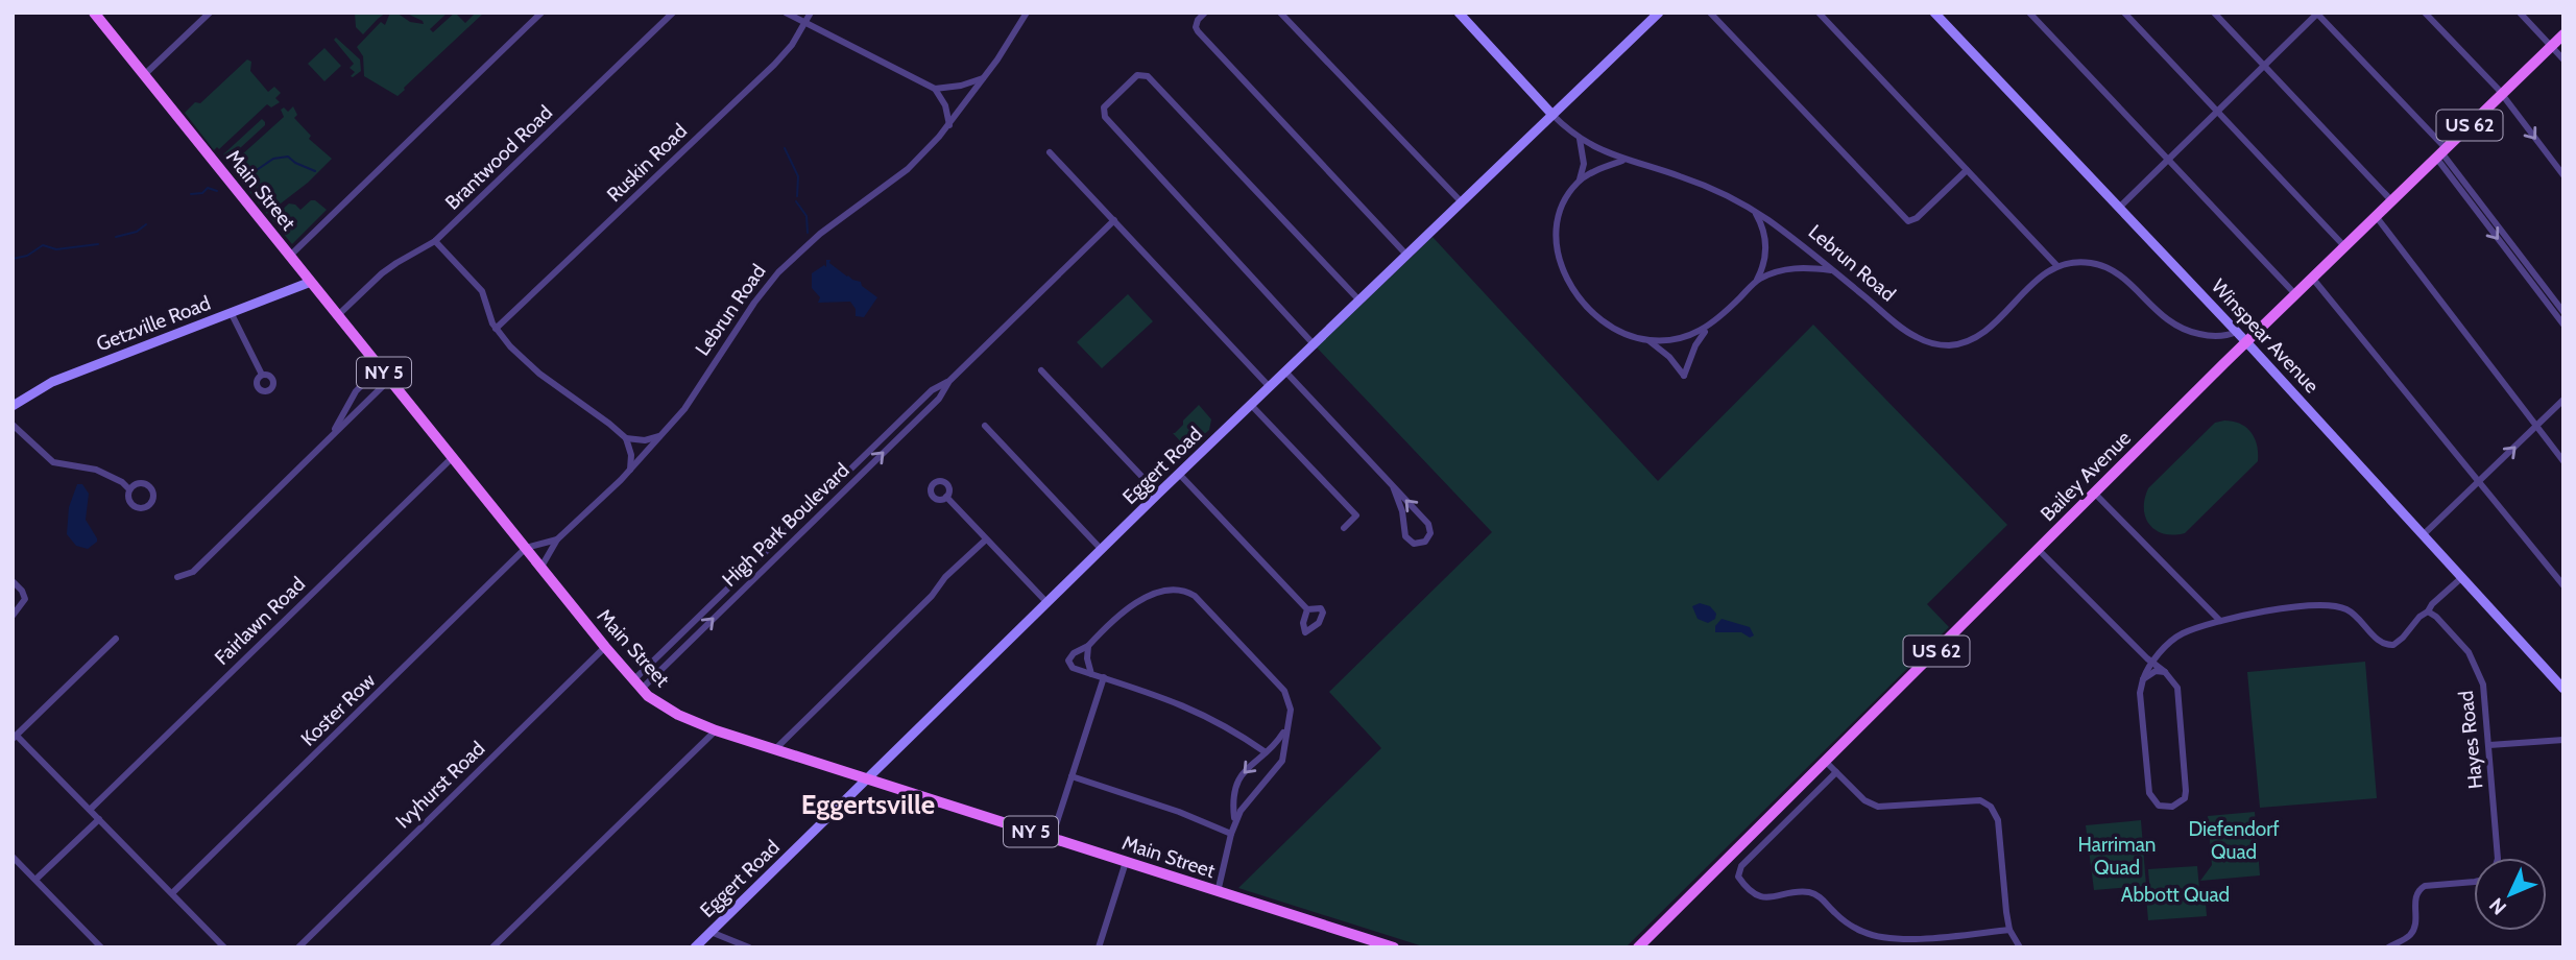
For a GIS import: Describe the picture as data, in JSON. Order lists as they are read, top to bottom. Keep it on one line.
{"streets":{"main road":["US 62","Main Street","NY 5","Bailey Avenue"],"street":["Brantwood Road","Ruskin Road","Lebrun Road","Getzville Road","Winspear Avenue","Eggert Road","High Park Boulevard","Fairlawn Road","Koster Row","Hayes Road","Ivyhurst Road"]},"crossings":[["Brantwood Road","Main Street"],["Main Street","Lebrun Road"],["Main Street","Getzville Road"],["Main Street","Eggert Road"],["Main Street","High Park Boulevard"],["Main Street","Fairlawn Road"],["Main Street","Koster Row"],["Main Street","Ivyhurst Road"],["Lebrun Road","Eggert Road"],["Lebrun Road","Koster Row"],["Winspear Avenue","Bailey Avenue"]],"districts":["Eggertsville"],"parks":["Diefendorf Quad","Harriman Quad","Abbott Quad"],"north":"bottom left"}
